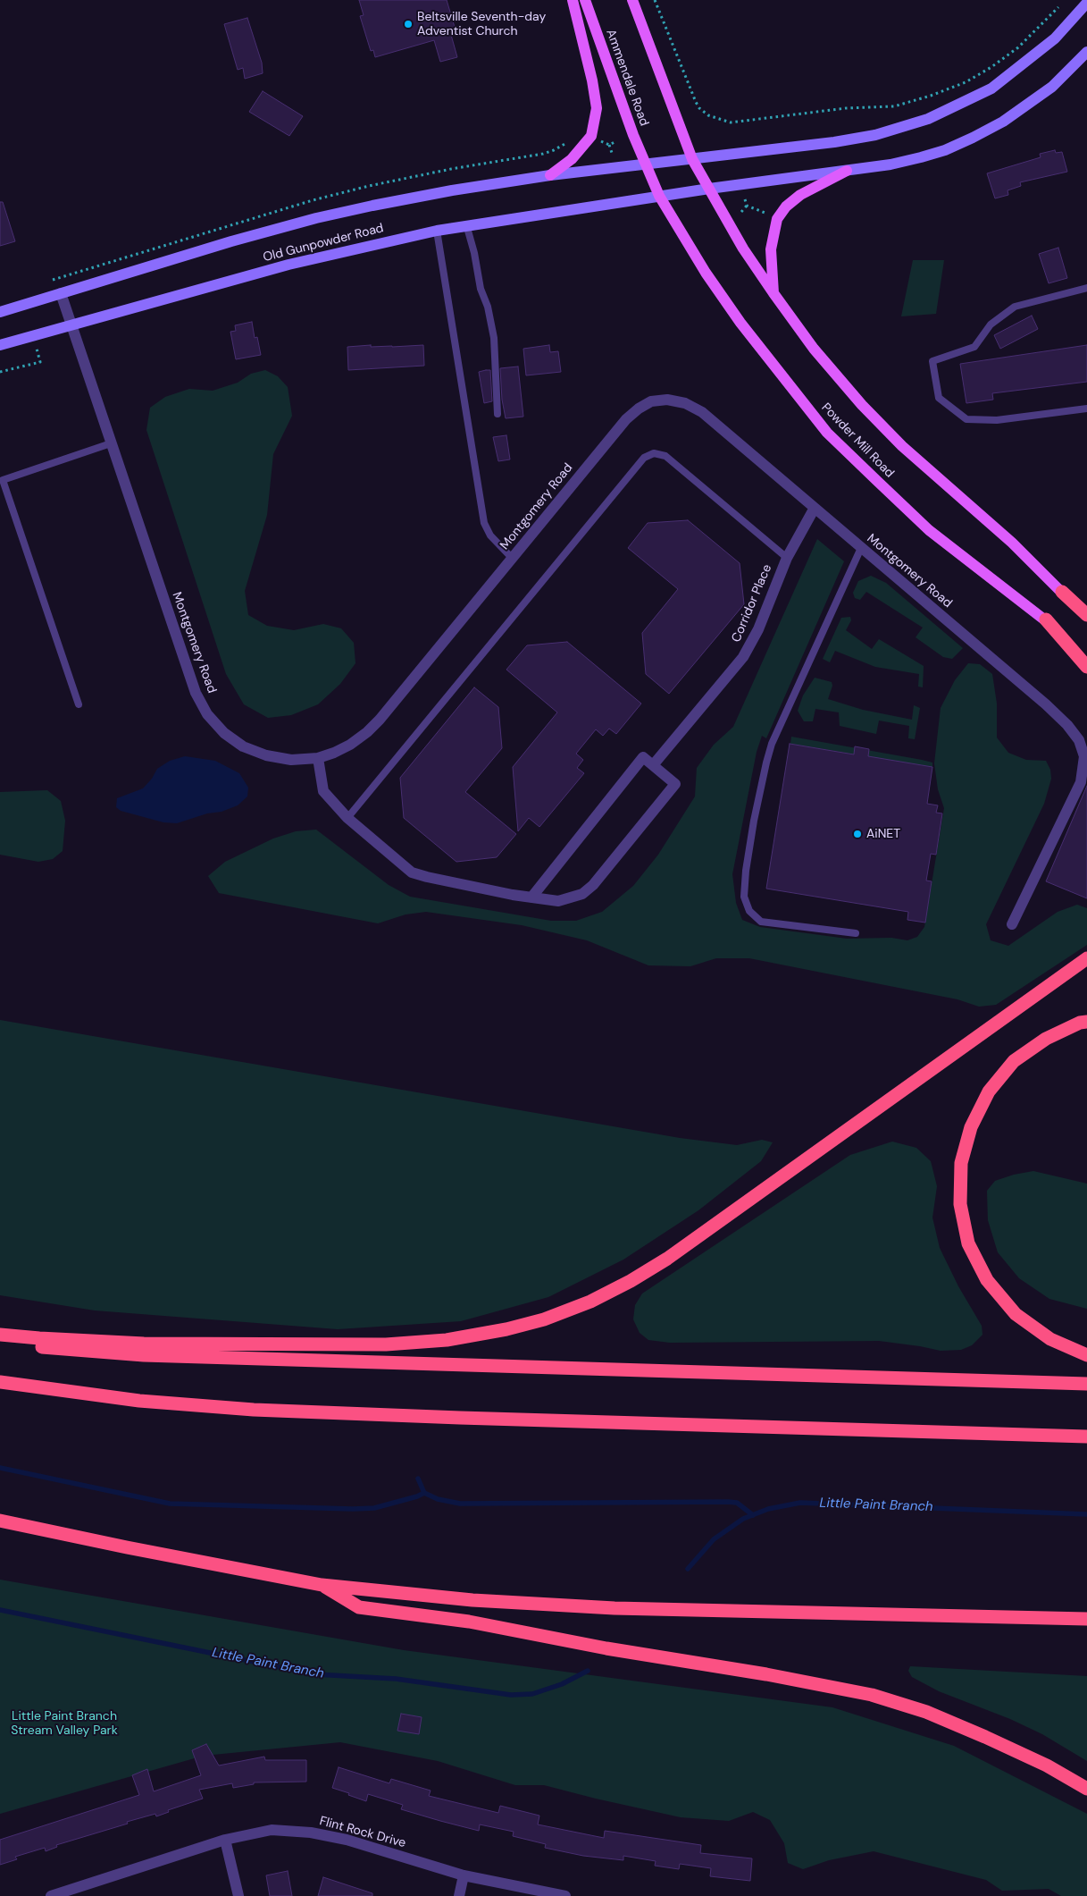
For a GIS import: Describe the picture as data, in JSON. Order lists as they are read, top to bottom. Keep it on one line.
{"streets":{"main road":["Ammendale Road","Old Gunpowder Road","Powder Mill Road"],"street":["Montgomery Road","Corridor Place","Flint Rock Drive"]},"crossings":[["Ammendale Road","Old Gunpowder Road"],["Ammendale Road","Powder Mill Road"],["Old Gunpowder Road","Powder Mill Road"],["Old Gunpowder Road","Montgomery Road"],["Montgomery Road","Corridor Place"]],"water":["Little Paint Branch"],"parks":["Little Paint Branch Stream Valley Park"],"places":["Beltsville Seventh-day Adventist Church","AiNET"]}
